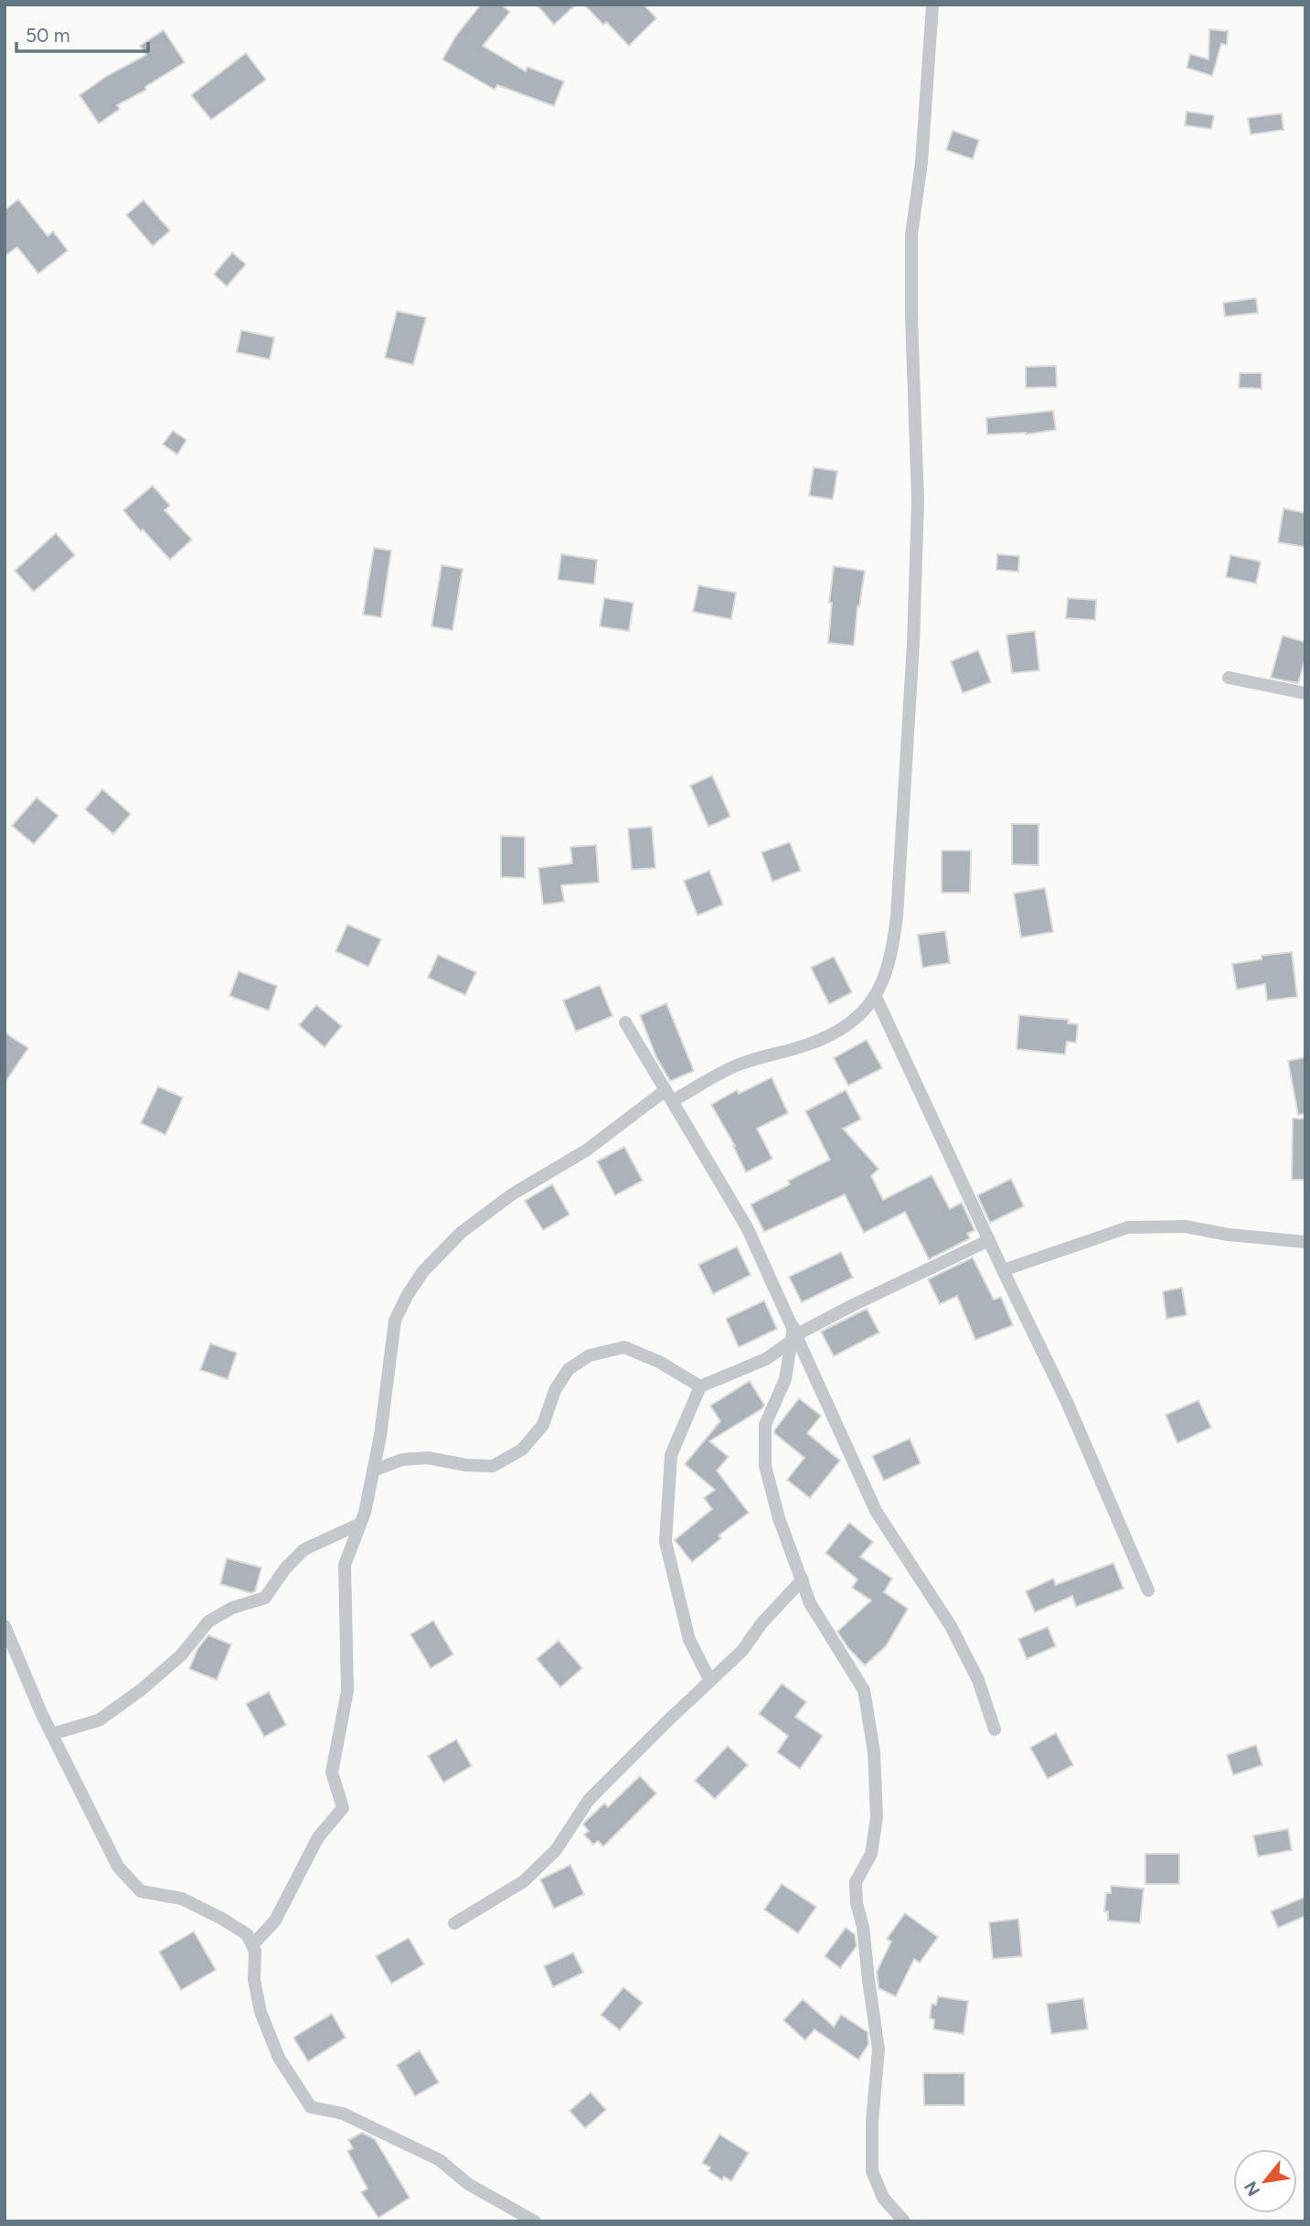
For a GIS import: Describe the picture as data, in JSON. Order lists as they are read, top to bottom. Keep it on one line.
{"scale_bar":"50 m","north":"bottom left"}
